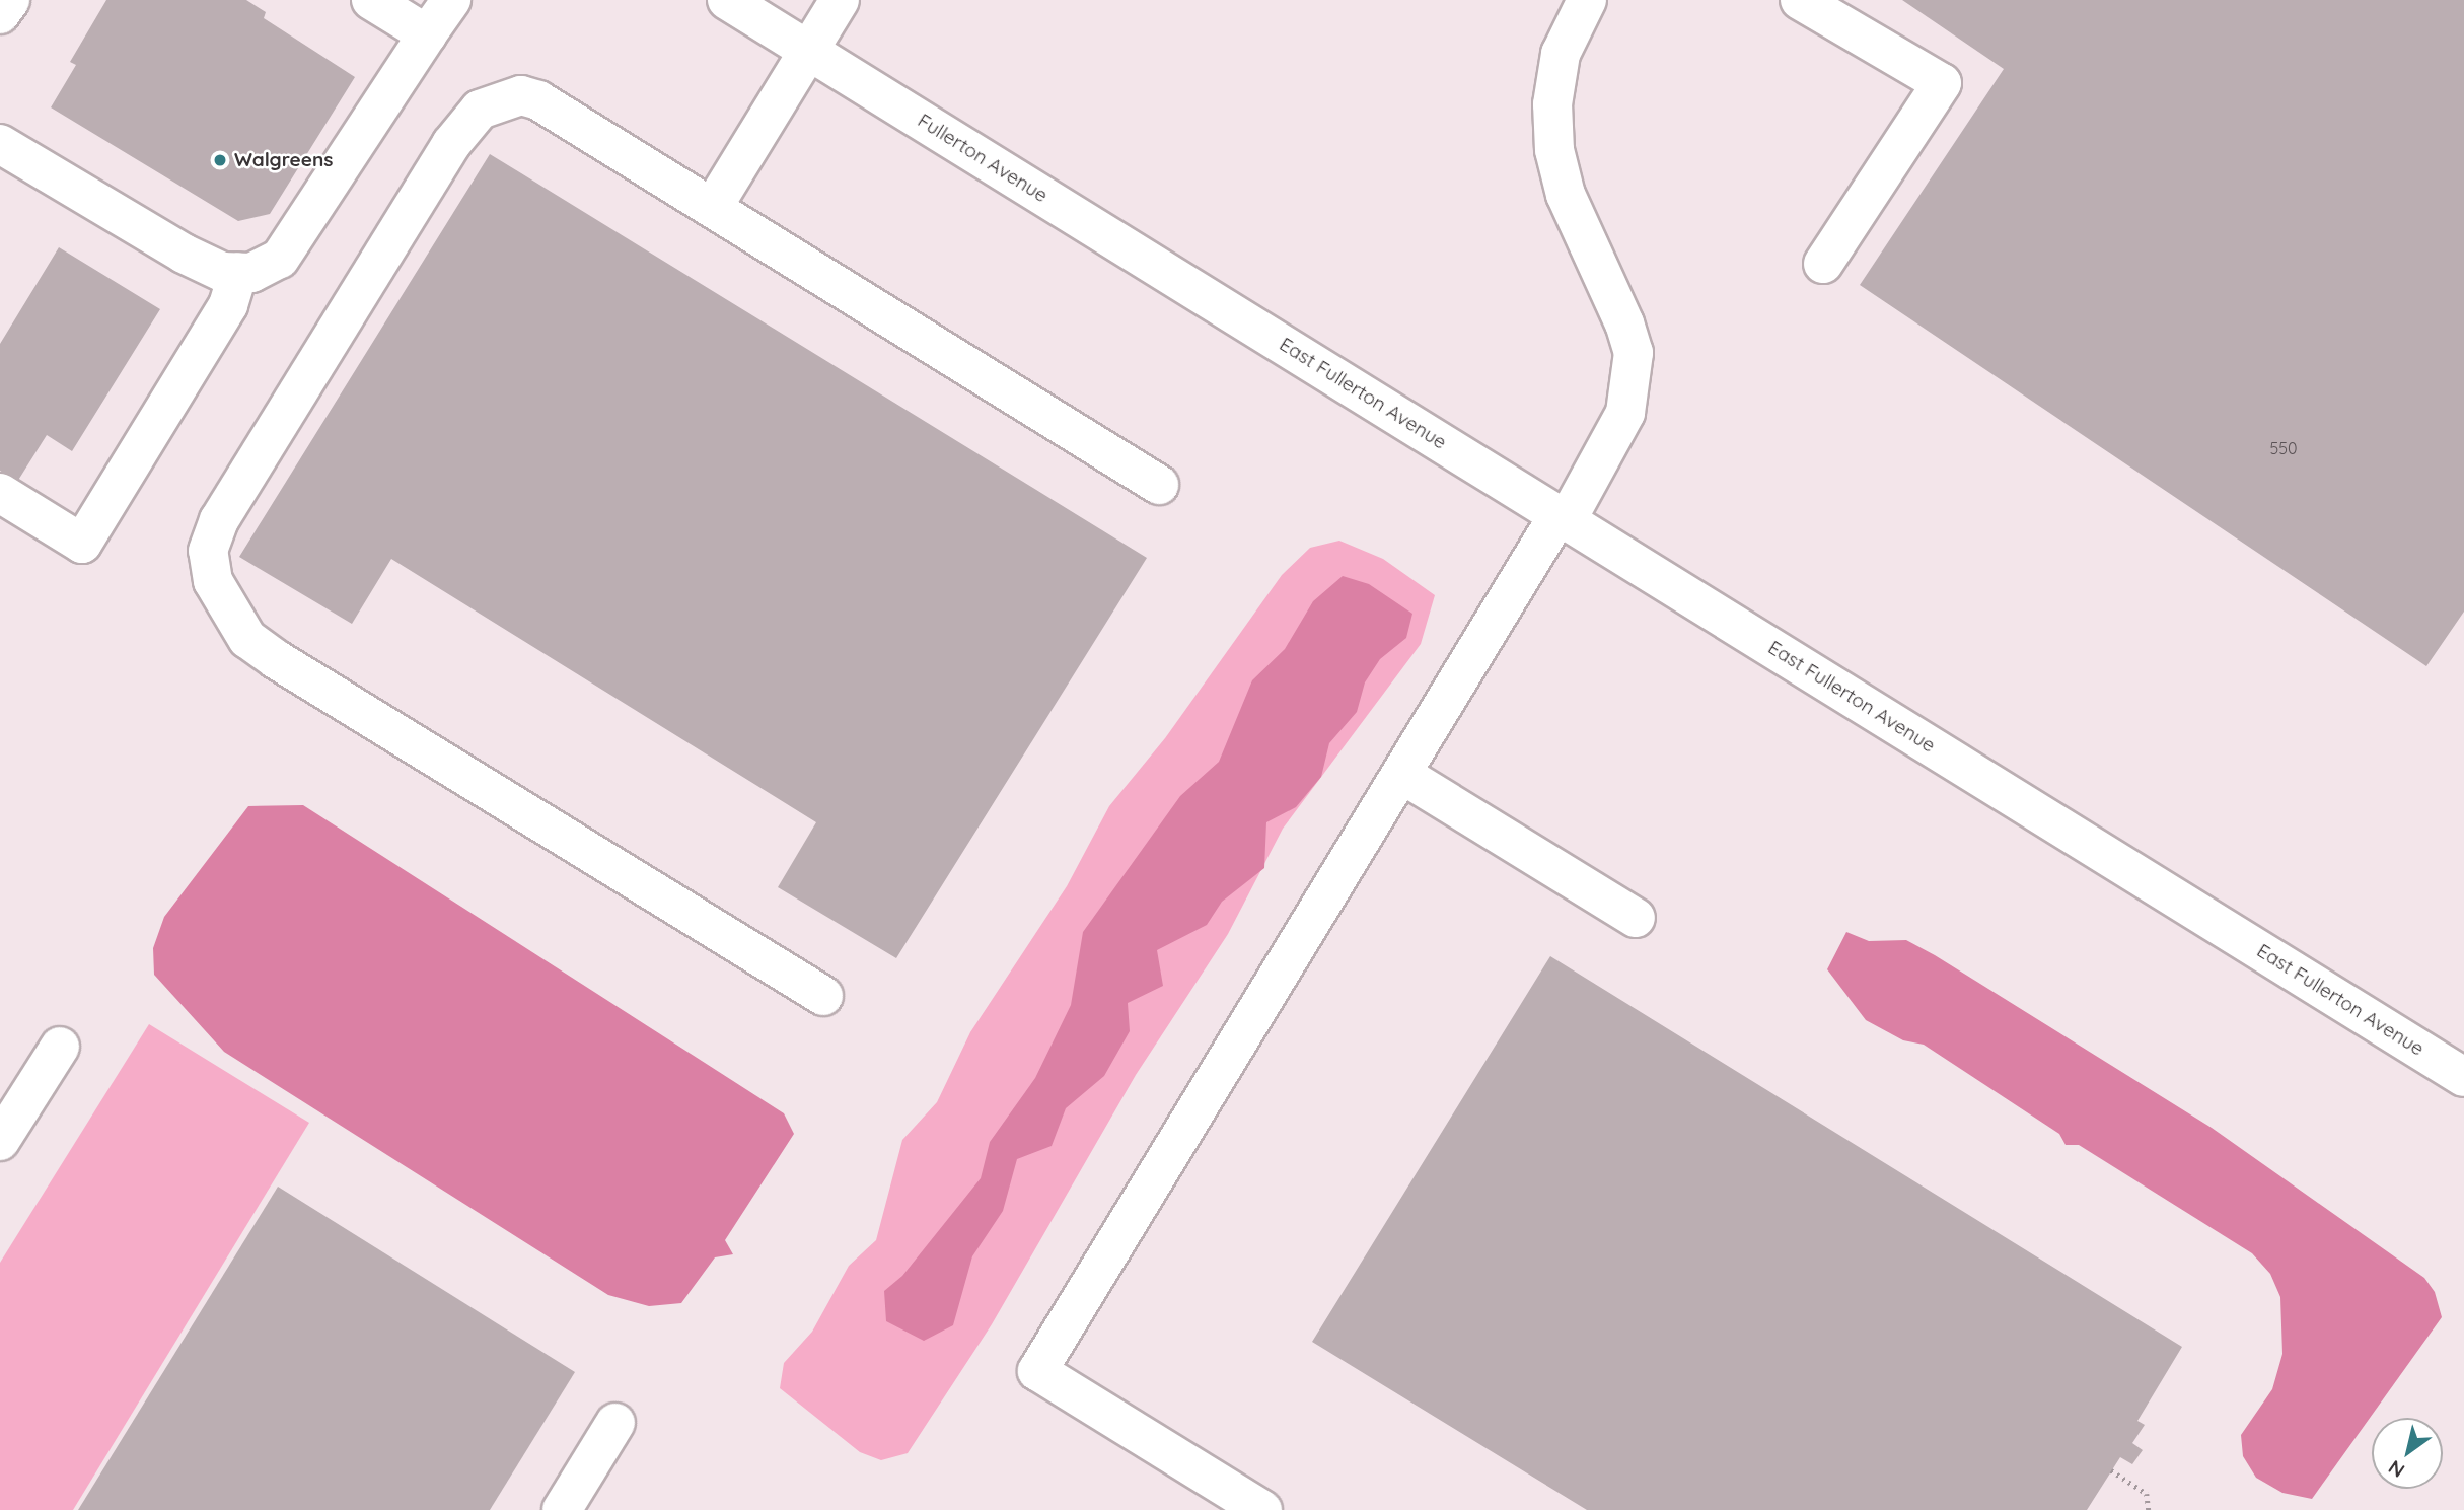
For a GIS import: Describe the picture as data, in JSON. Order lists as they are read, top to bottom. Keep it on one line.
{"streets":{"street":["Fullerton Avenue","East Fullerton Avenue"]},"crossings":[["Fullerton Avenue","East Fullerton Avenue"]],"places":["Walgreens"],"house_numbers":["550"],"north":"bottom left"}
